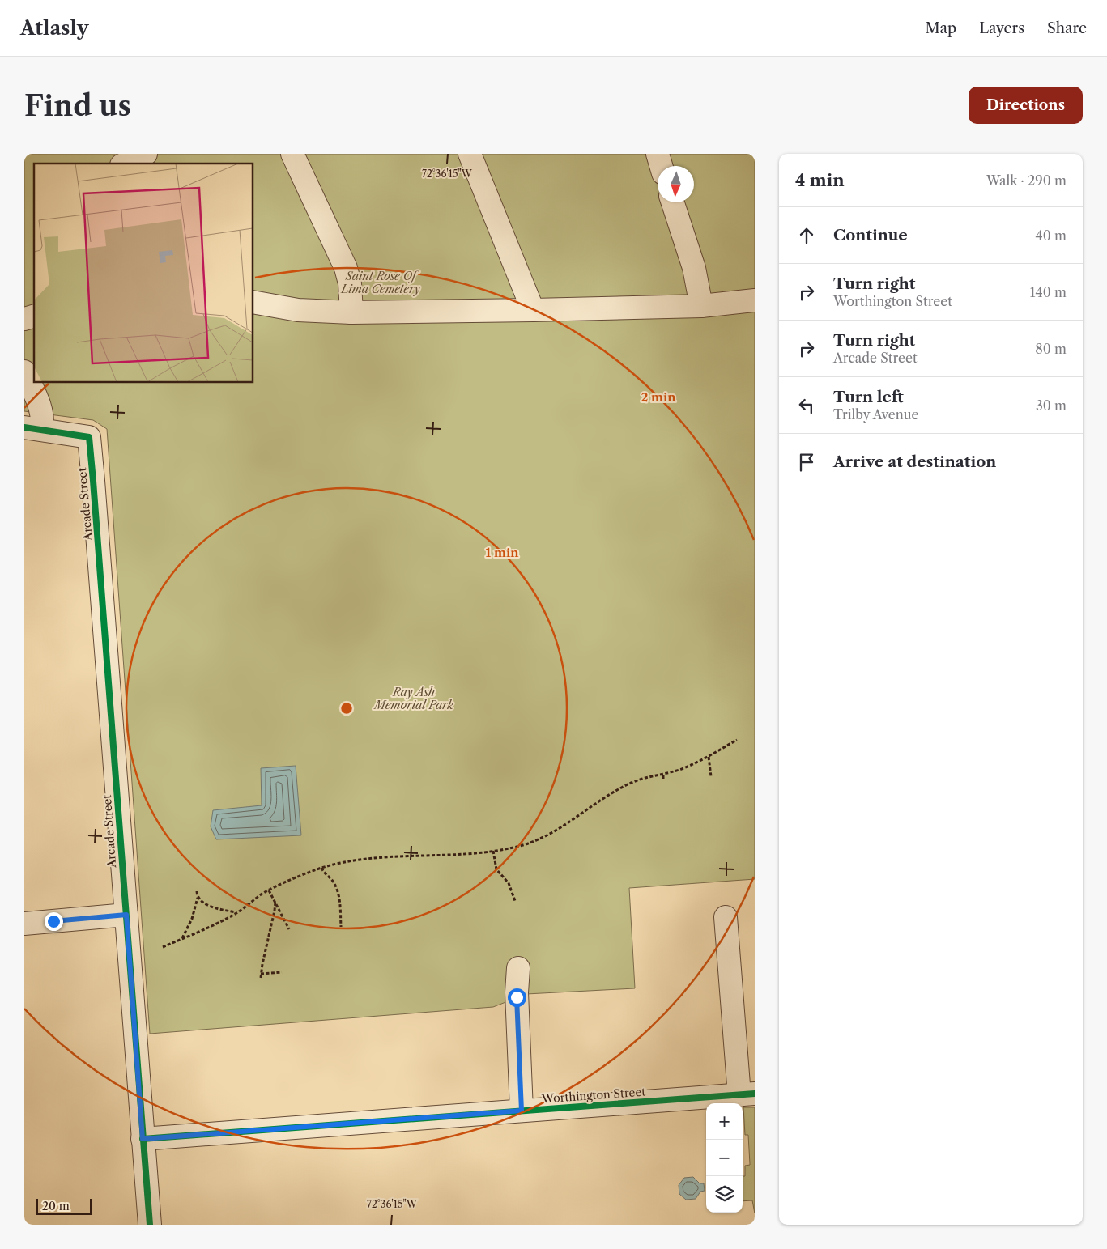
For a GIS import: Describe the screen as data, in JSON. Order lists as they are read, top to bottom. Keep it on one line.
{"streets":{"street":["Arcade Street","Worthington Street"]},"crossings":[["Arcade Street","Worthington Street"]],"parks":["Saint Rose Of Lima Cemetery","Ray Ash Memorial Park"],"scale_bar":"20 m","north":"bottom","page":{"header":"Atlasly","nav":["Map","Layers","Share"],"buttons":"Directions","title":"Find us","heading":["4 min","Walk · 290 m"],"list":[["Continue","40 m"],["Turn right","Worthington Street","140 m"],["Turn right","Arcade Street","80 m"],["Turn left","Trilby Avenue","30 m"],"Arrive at destination"],"map_buttons":["+","−"],"scale":"20 m"},"coordinates":["72°36'15\"W"],"rings":["2 min","1 min"]}
